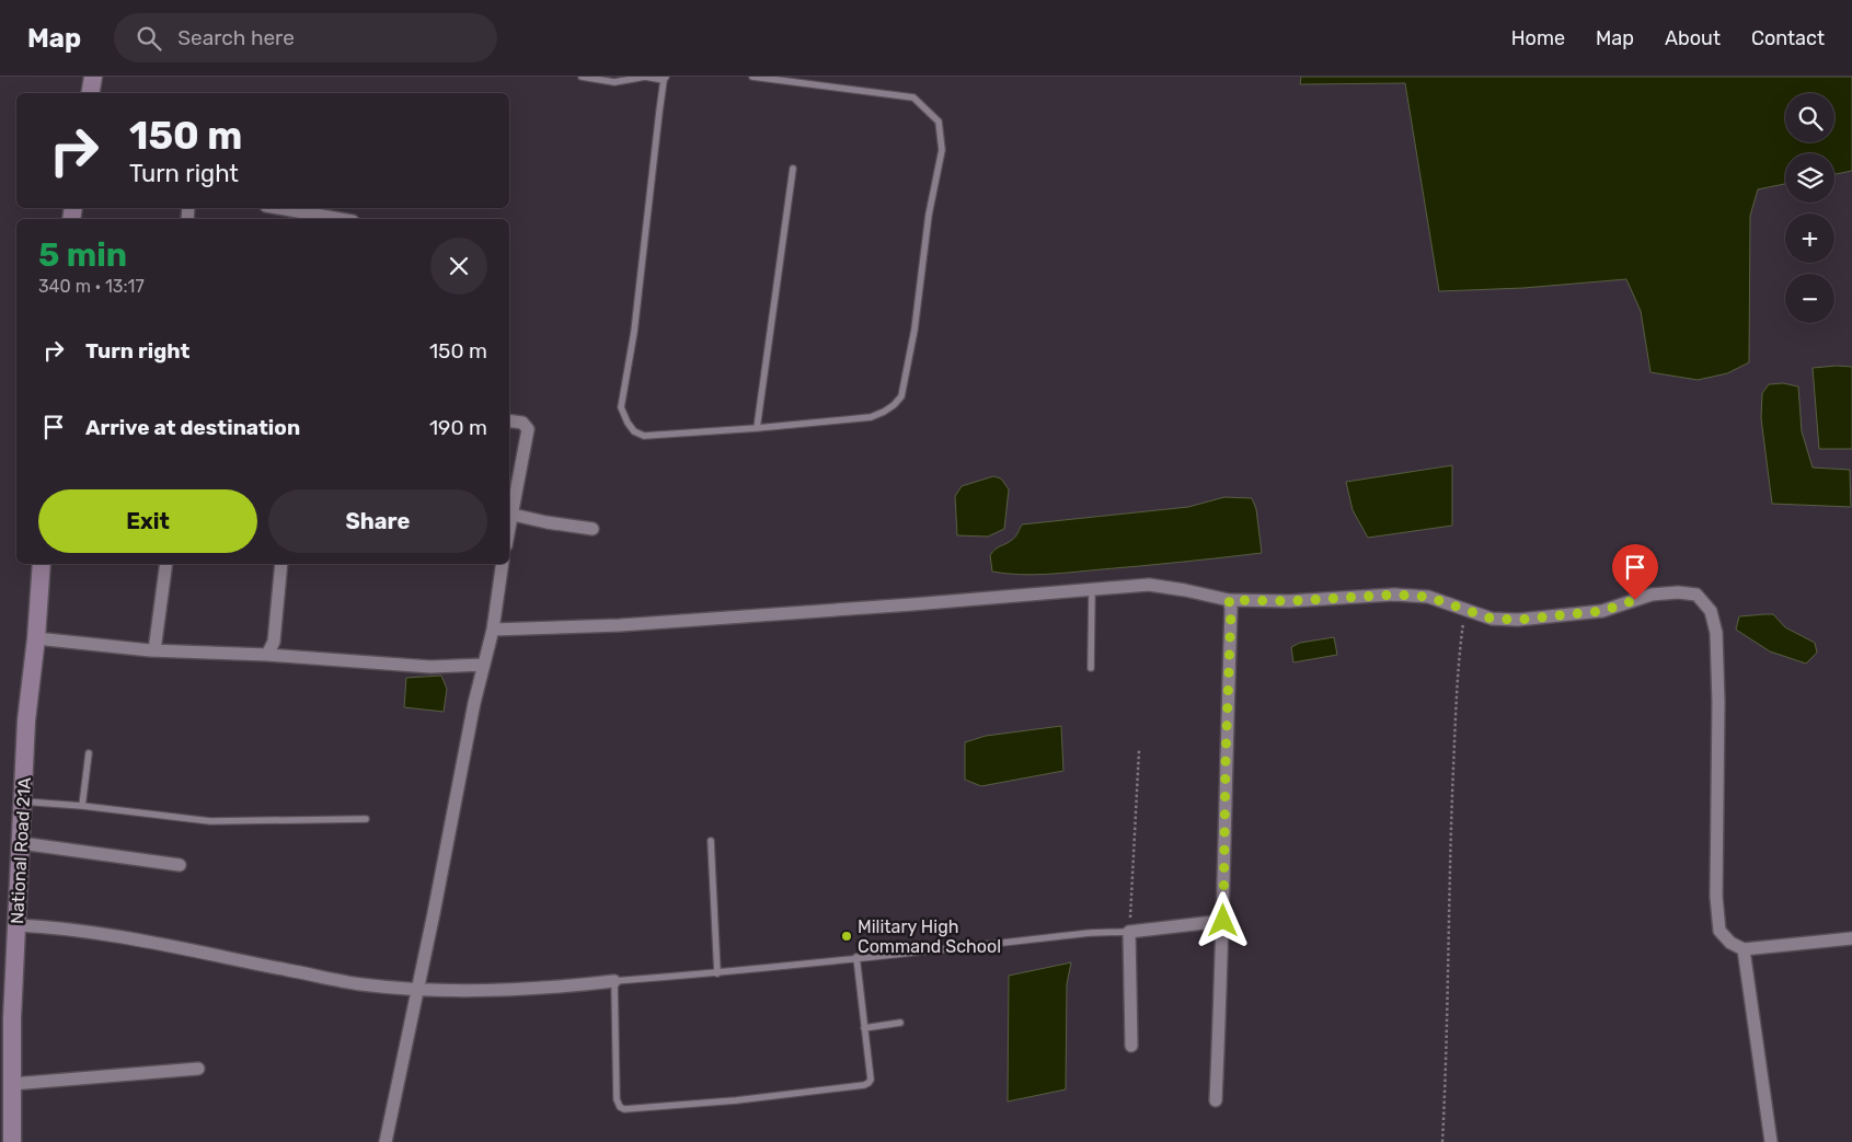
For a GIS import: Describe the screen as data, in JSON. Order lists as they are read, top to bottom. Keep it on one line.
{"streets":{"street":["National Road 21A"]},"places":["Military High Command School"],"page":{"header":"Map","search":"Search here","nav":["Home","Map","About","Contact"],"map_buttons":["+","−"],"turn":["150 m","Turn right"],"heading":["5 min","340 m · 13:17"],"list":[{"name":"Turn right","value":"150 m"},{"name":"Arrive at destination","value":"190 m"}],"buttons":["Exit","Share"]}}
